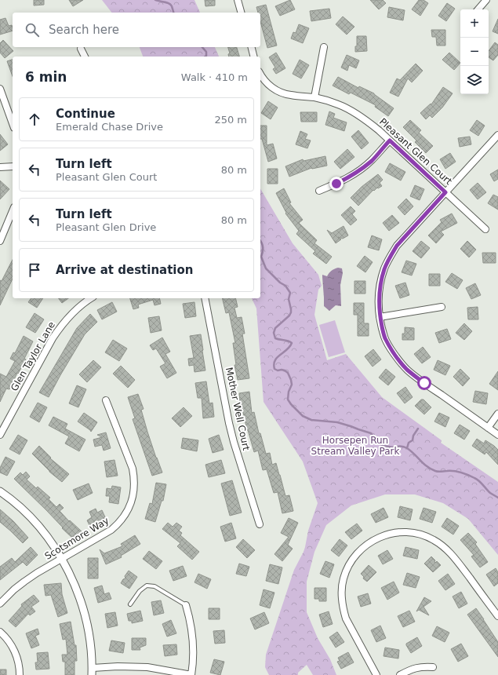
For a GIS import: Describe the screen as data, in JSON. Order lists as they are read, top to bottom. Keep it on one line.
{"streets":{"street":["Pleasant Glen Court","Glen Taylor Lane","Mother Well Court","Scotsmore Way"]},"parks":["Horsepen Run Stream Valley Park"],"page":{"map_buttons":["+","−"],"search":"Search here","heading":["6 min","Walk · 410 m"],"list":[["Continue","Emerald Chase Drive","250 m"],["Turn left","Pleasant Glen Court","80 m"],["Turn left","Pleasant Glen Drive","80 m"],"Arrive at destination"]}}
